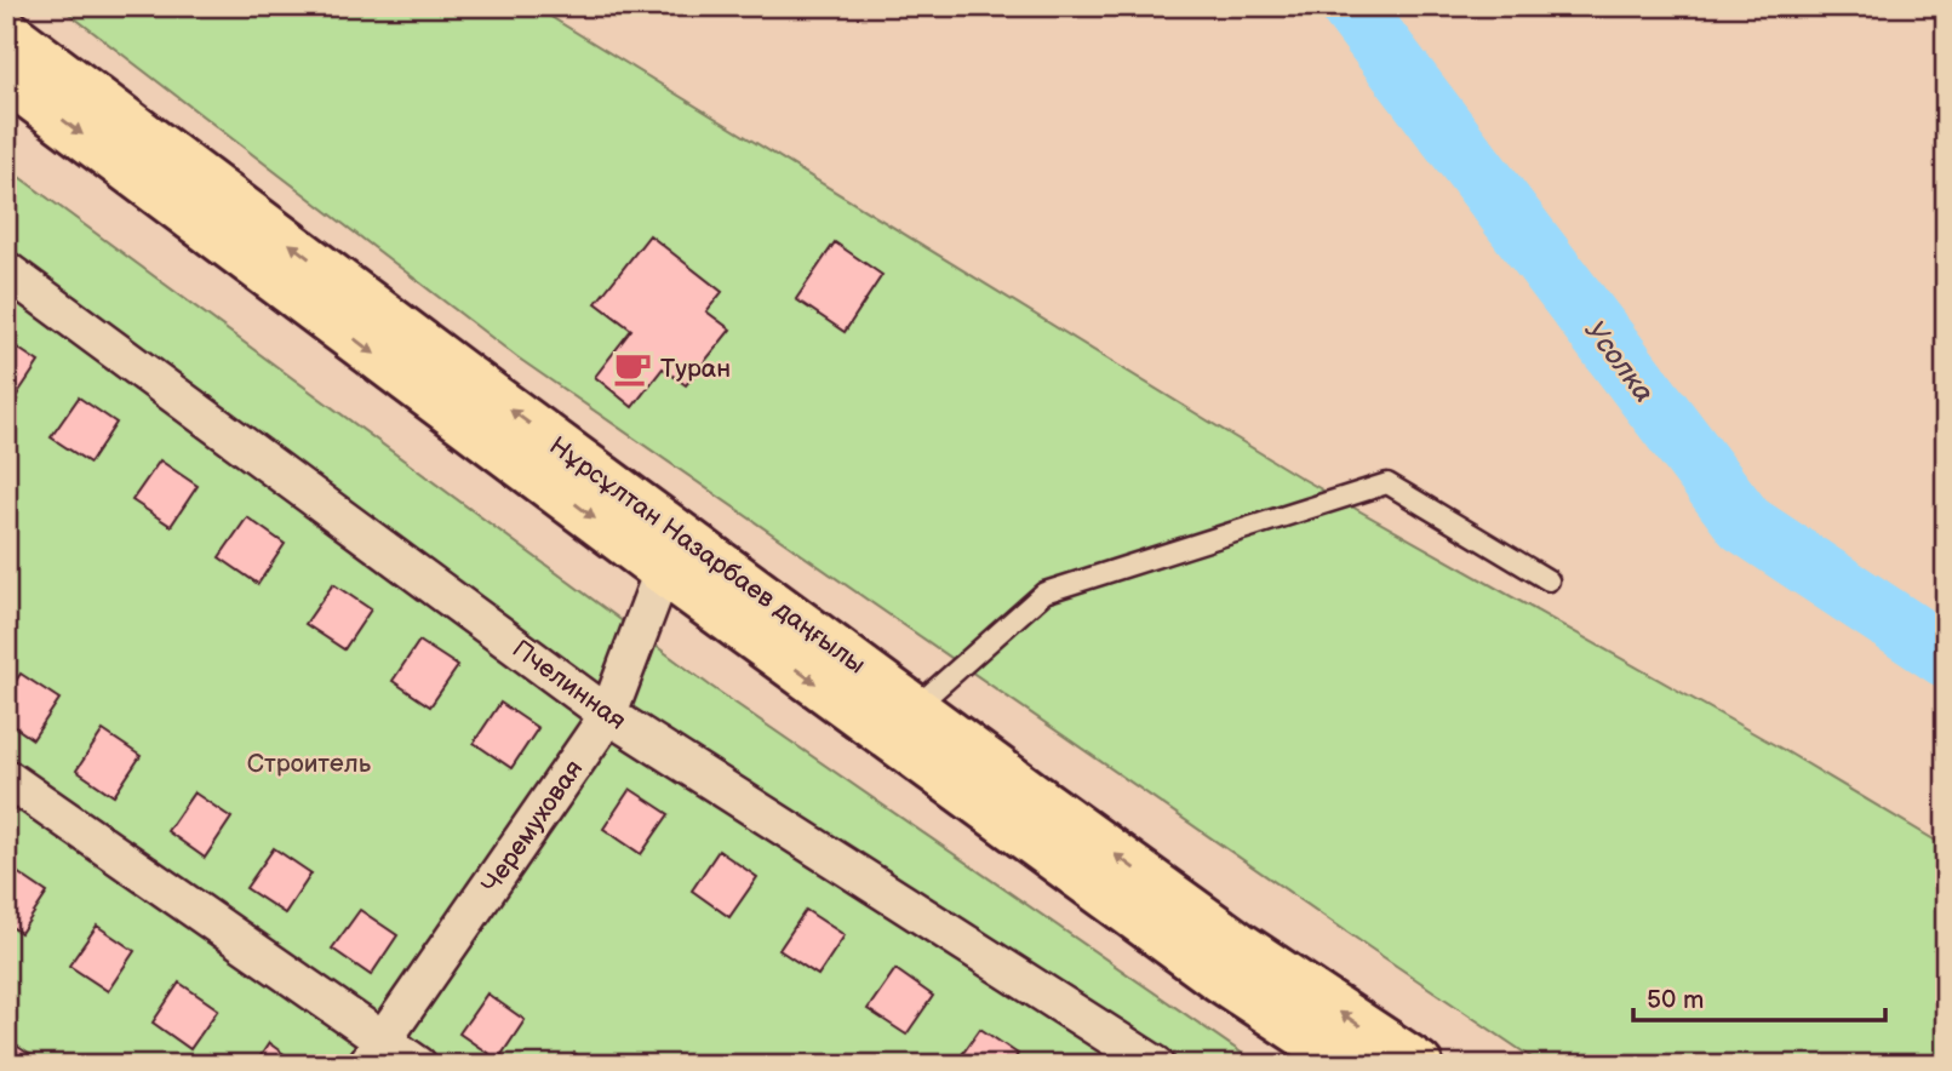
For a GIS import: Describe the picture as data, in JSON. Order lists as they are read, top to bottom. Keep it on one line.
{"streets":{"main road":["Нұрсұлтан Назарбаев даңғылы"],"street":["Пчелинная","Черемуховая"]},"crossings":[["Нұрсұлтан Назарбаев даңғылы","Черемуховая"],["Пчелинная","Черемуховая"]],"water":["Усолка"],"parks":["Строитель"],"places":{"cafe":["Туран"]},"scale_bar":"50 m"}
